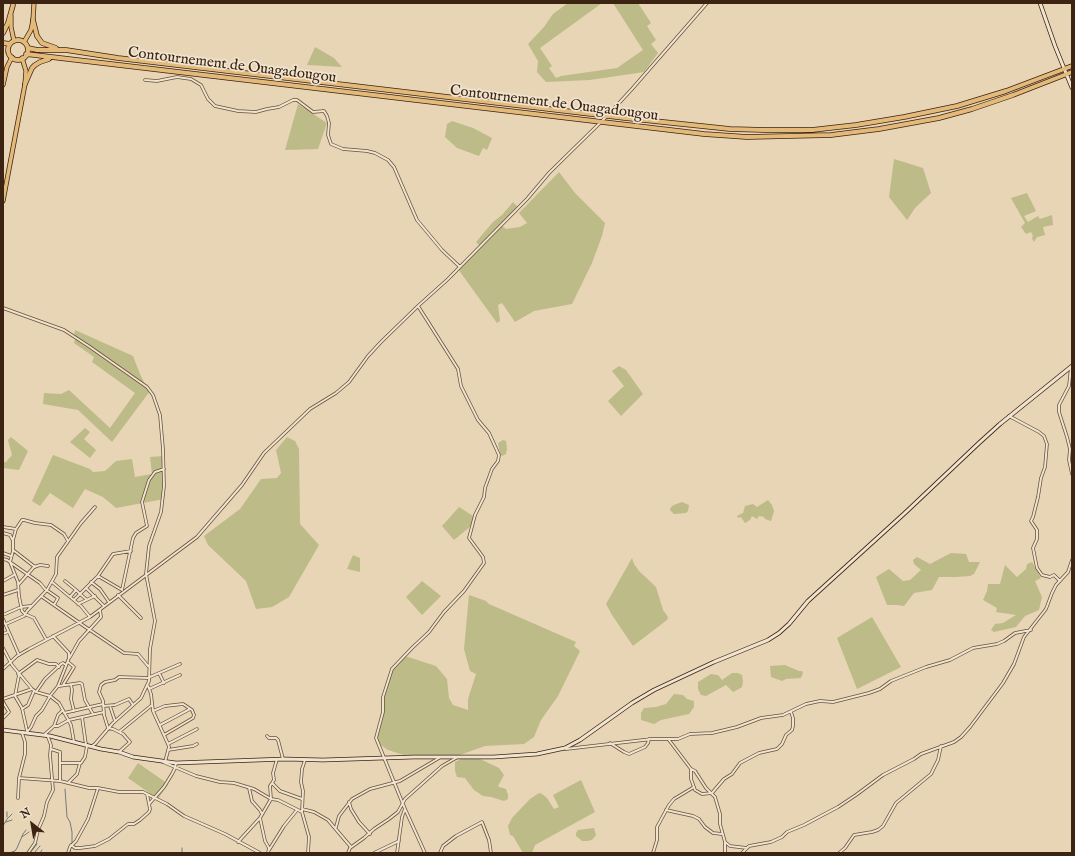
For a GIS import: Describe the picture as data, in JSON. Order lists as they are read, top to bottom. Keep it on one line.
{"streets":{"highway":["Contournement de Ouagadougou"]},"north":"top left"}
